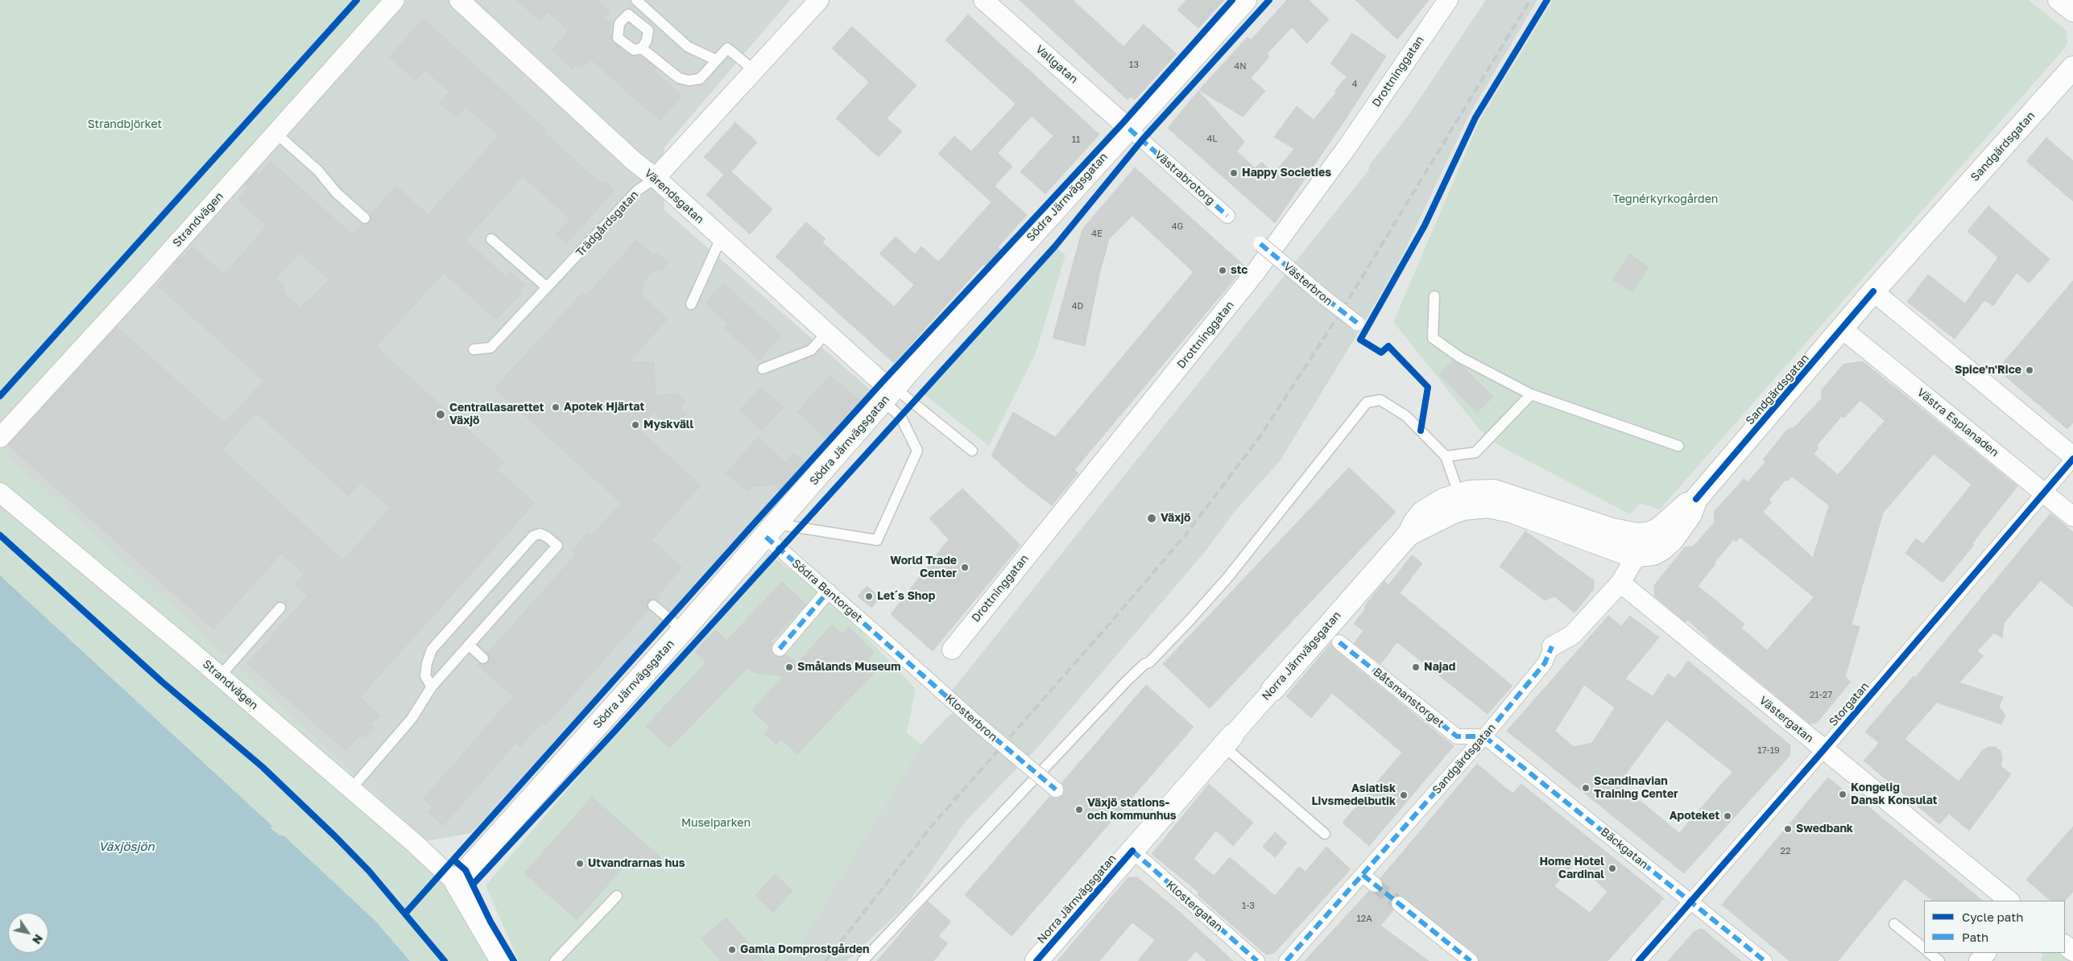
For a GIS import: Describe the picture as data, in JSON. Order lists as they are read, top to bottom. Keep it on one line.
{"streets":{"street":["Vallgatan","Drottninggatan","Sandgärdsgatan","Västrabrotorg","Värendsgatan","Södra Järnvägsgatan","Strandvägen","Trädgårdsgatan","Västerbron","Västra Esplanaden","Södra Bantorget","Norra Järnvägsgatan","Båtsmanstorget","Storgatan","Klosterbron","Västergatan","Bäckgatan","Klostergatan"]},"crossings":[["Vallgatan","Västrabrotorg"],["Vallgatan","Södra Järnvägsgatan"],["Sandgärdsgatan","Västra Esplanaden"],["Sandgärdsgatan","Norra Järnvägsgatan"],["Sandgärdsgatan","Båtsmanstorget"],["Sandgärdsgatan","Västergatan"],["Sandgärdsgatan","Bäckgatan"],["Västrabrotorg","Södra Järnvägsgatan"],["Värendsgatan","Södra Järnvägsgatan"],["Värendsgatan","Trädgårdsgatan"],["Södra Järnvägsgatan","Strandvägen"],["Södra Järnvägsgatan","Södra Bantorget"],["Västra Esplanaden","Storgatan"],["Södra Bantorget","Klosterbron"],["Norra Järnvägsgatan","Klostergatan"],["Båtsmanstorget","Bäckgatan"],["Storgatan","Västergatan"],["Storgatan","Bäckgatan"]],"water":["Växjösjön"],"parks":["Strandbjörket","Tegnérkyrkogården","Museiparken"],"places":["Happy Societies","stc","Spice'n'Rice","Apotek Hjärtat","Centrallasarettet Växjö","Myskväll","Växjö","World Trade Center","Let´s Shop","Smålands Museum","Najad","Scandinavian Training Center","Kongelig Dansk Konsulat","Asiatisk Livsmedelbutik","Växjö stations- och kommunhus","Apoteket","Swedbank","Utvandrarnas hus","Home Hotel Cardinal","Gamla Domprostgården"],"house_numbers":["13","4N","4","4L","11","4G","4E","4D","21-27","17-19","22","1-3","12A"],"legend":["Cycle path","Path"],"north":"bottom right"}
